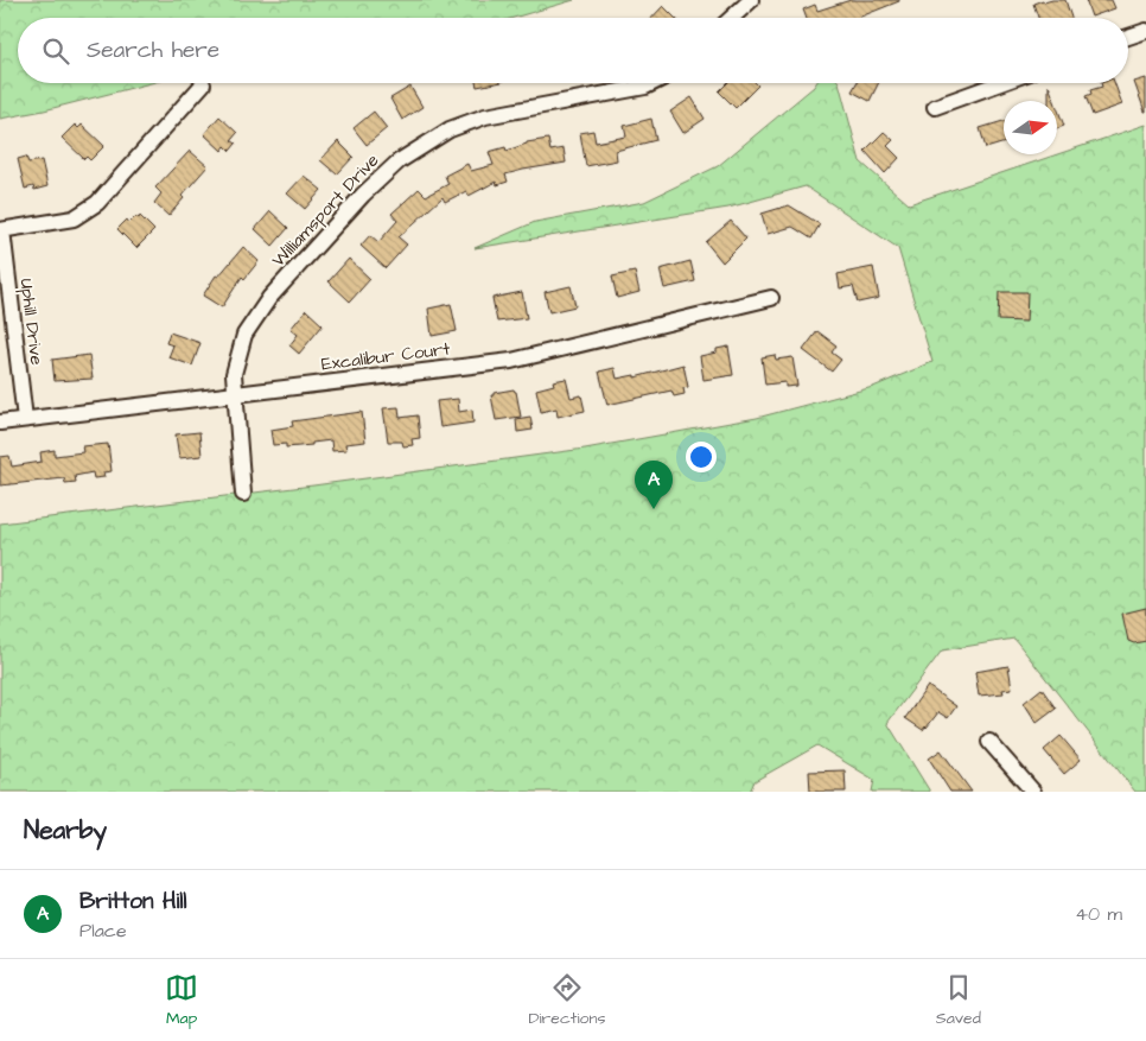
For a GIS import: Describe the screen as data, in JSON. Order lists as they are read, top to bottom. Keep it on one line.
{"streets":{"street":["Williamsport Drive","Uphill Drive","Excalibur Court"]},"crossings":[["Williamsport Drive","Excalibur Court"],["Uphill Drive","Excalibur Court"]],"north":"right","page":{"search":"Search here","pins":"A","heading":"Nearby","list":[{"mark":"A","name":"Britton Hill","note":"Place","value":"40 m"}],"nav":["Map","Directions","Saved"]}}
